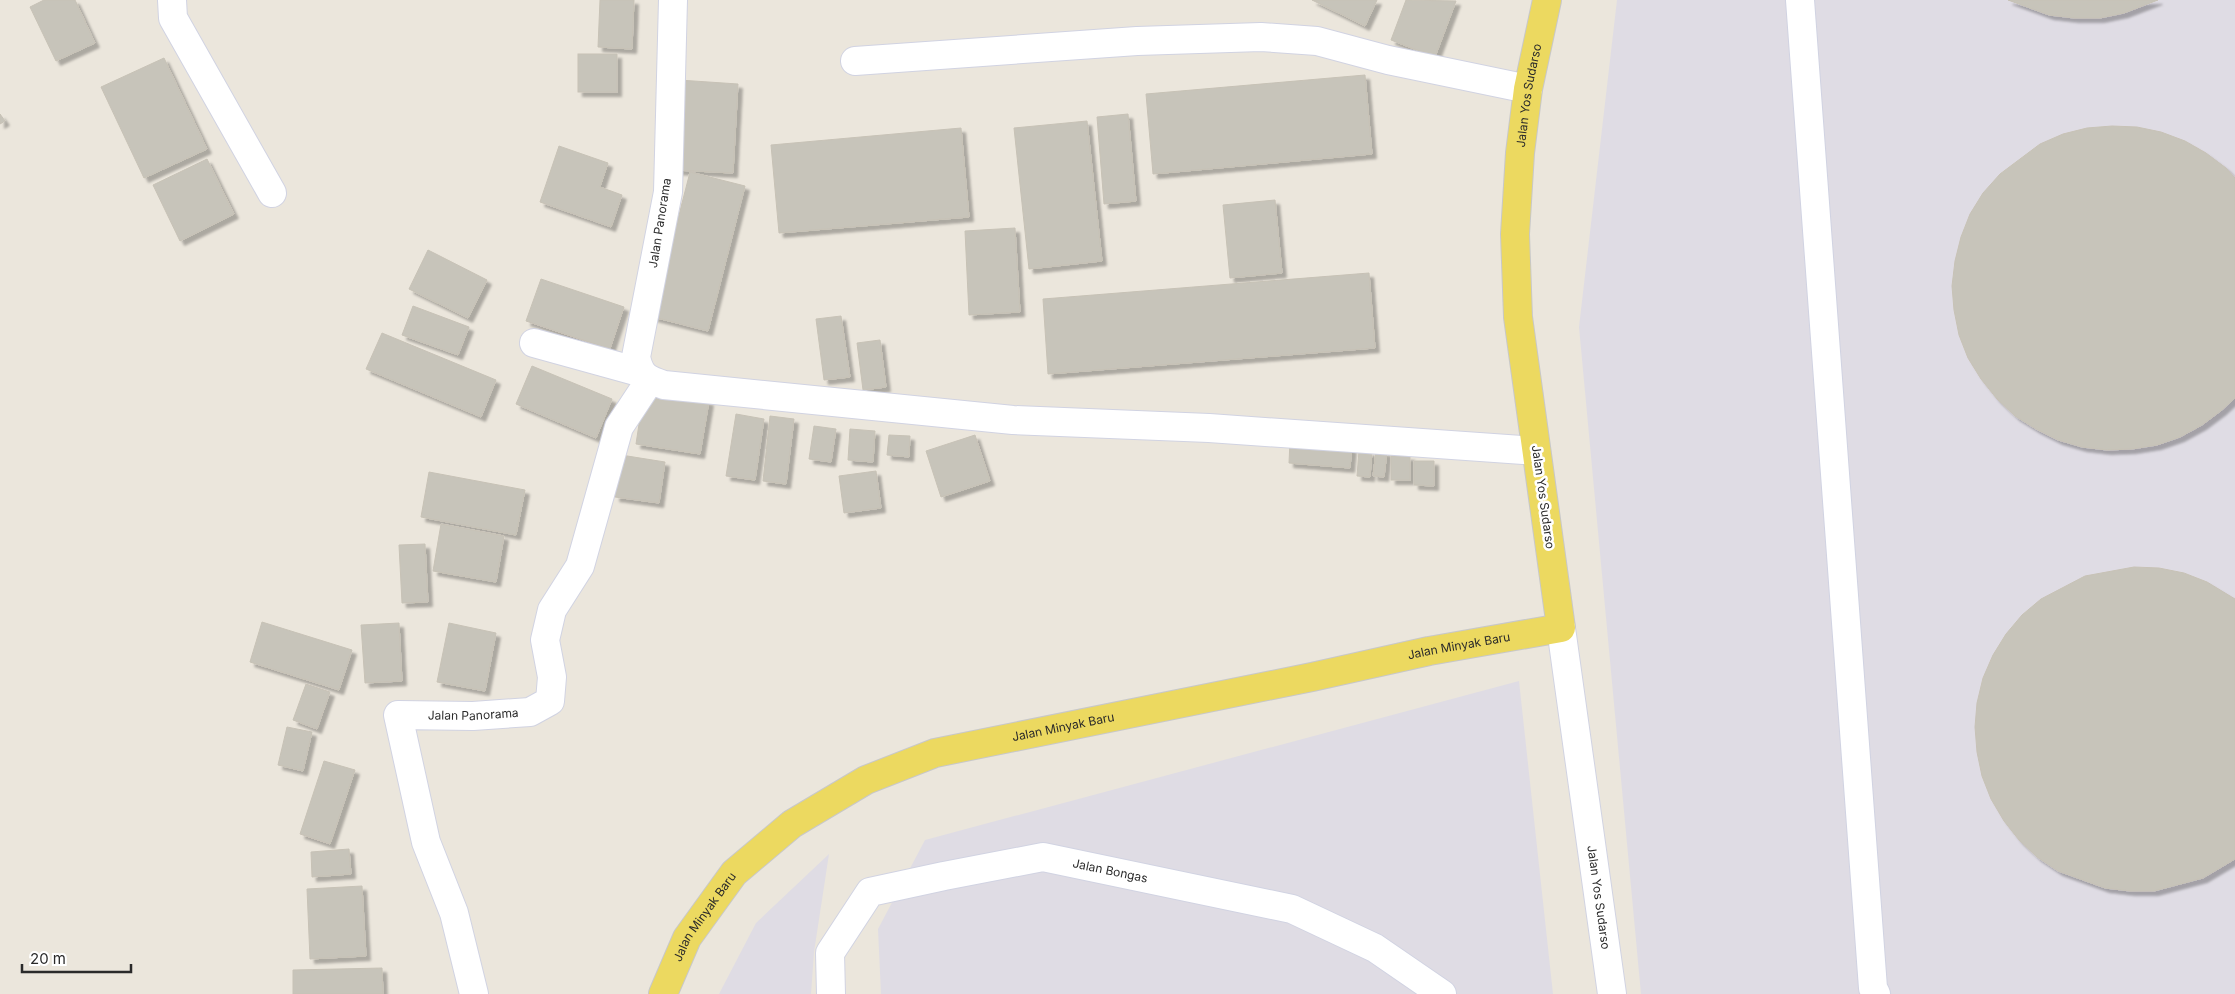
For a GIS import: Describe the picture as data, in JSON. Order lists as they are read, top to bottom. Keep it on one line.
{"streets":{"main road":["Jalan Yos Sudarso","Jalan Minyak Baru"],"street":["Jalan Panorama","Jalan Bongas"]},"crossings":[["Jalan Yos Sudarso","Jalan Minyak Baru"]],"scale_bar":"20 m"}
